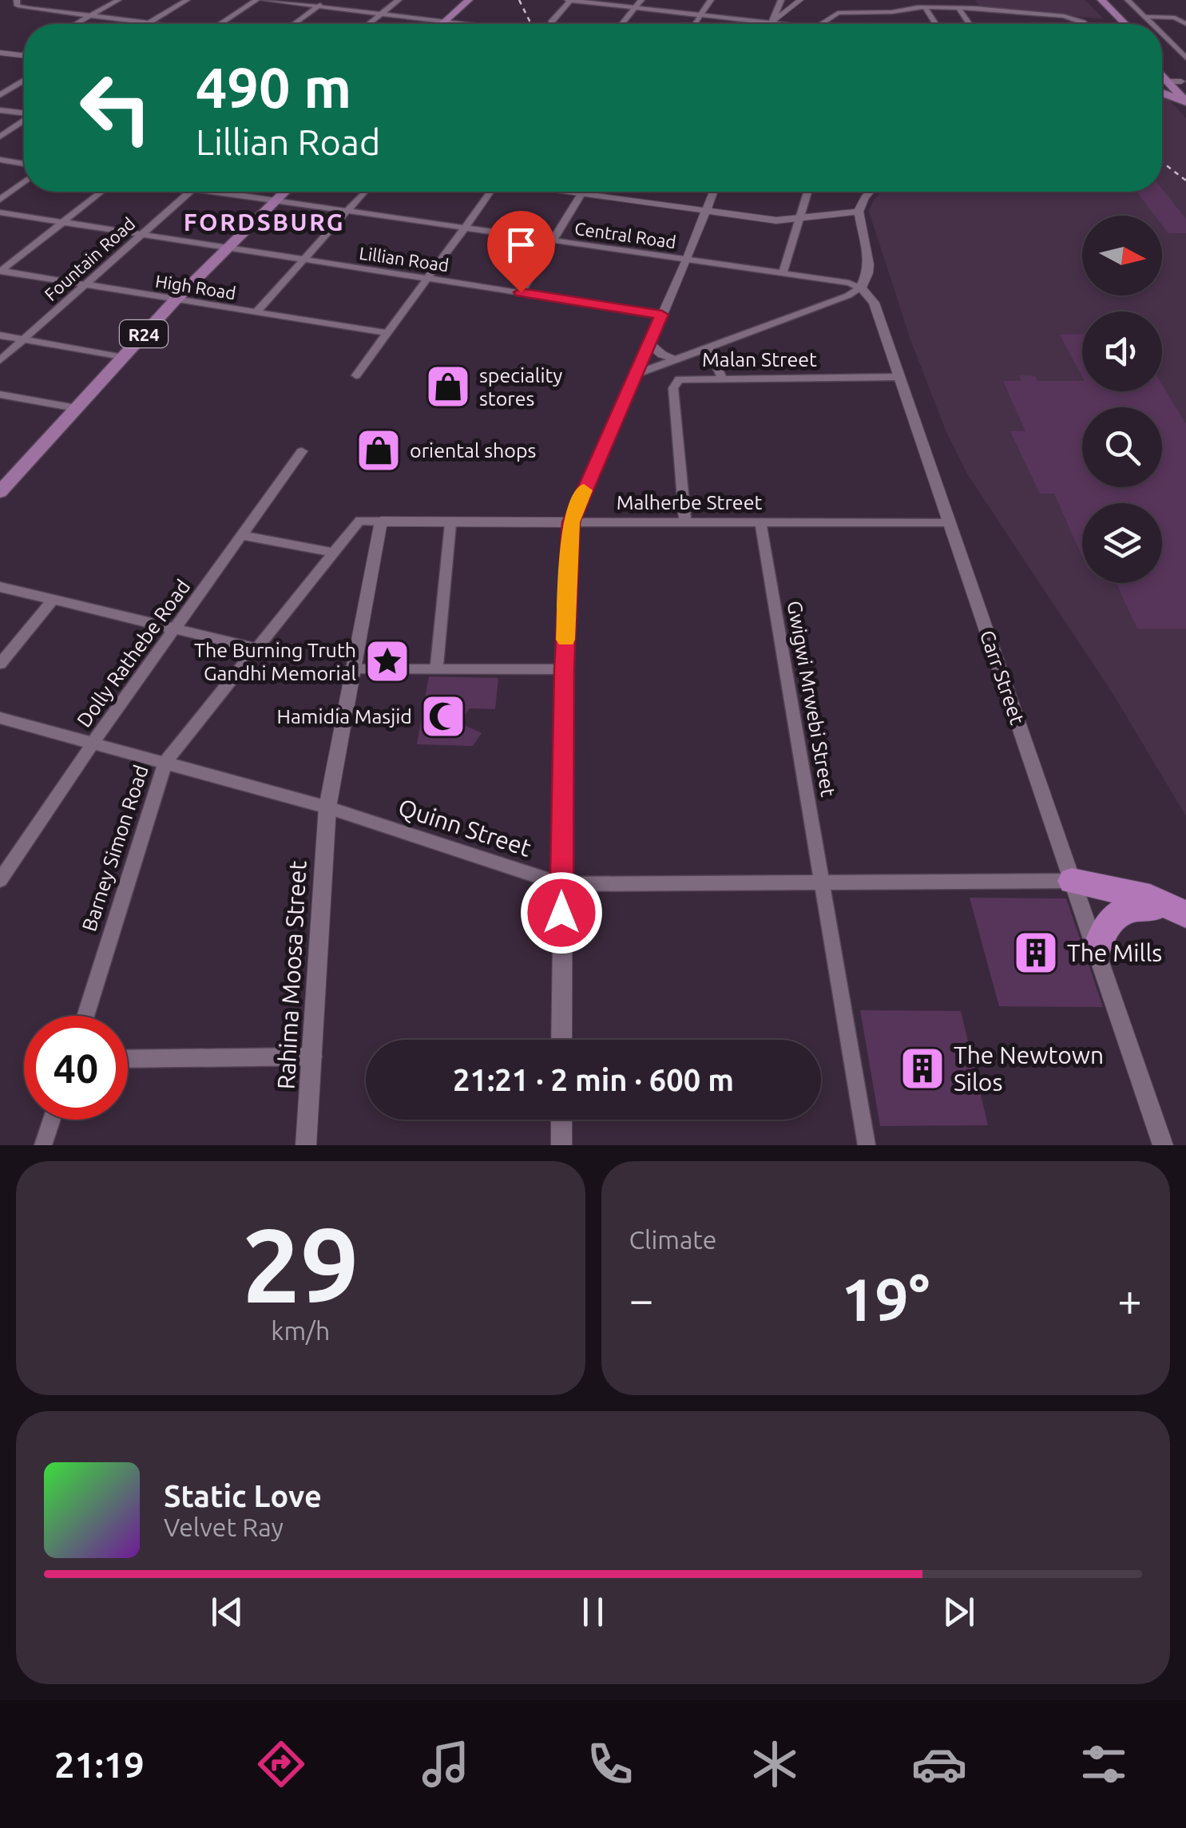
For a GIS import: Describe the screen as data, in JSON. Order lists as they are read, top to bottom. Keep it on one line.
{"streets":{"main road":["R24"],"street":["Central Road","Fountain Road","Lillian Road","High Road","Malan Street","Malherbe Street","Dolly Rathebe Road","Carr Street","Gwigwi Mrwebi Street","Quinn Street","Barney Simon Road","Rahima Moosa Street"]},"crossings":[["Central Road","R24"],["Central Road","Carr Street"],["Fountain Road","Lillian Road"],["Fountain Road","High Road"],["Lillian Road","R24"],["High Road","R24"],["Malan Street","Malherbe Street"],["Malan Street","Carr Street"],["Malherbe Street","Carr Street"],["Malherbe Street","Gwigwi Mrwebi Street"],["Malherbe Street","Barney Simon Road"],["Malherbe Street","Rahima Moosa Street"],["Dolly Rathebe Road","Quinn Street"],["Carr Street","Quinn Street"],["Gwigwi Mrwebi Street","Quinn Street"],["Quinn Street","Barney Simon Road"],["Quinn Street","Rahima Moosa Street"],["Barney Simon Road","Rahima Moosa Street"]],"districts":["FORDSBURG"],"places":{"shop":["speciality stores","oriental shops"],"place":["The Burning Truth Gandhi Memorial"],"mosque":["Hamidia Masjid"],"building":["The Mills","The Newtown Silos"]},"north":"right","page":{"turn":["490 m","Lillian Road"],"limit":"40","trip":"21:21 · 2 min · 600 m","tile":[["29","km/h"],"Climate"],"heat":["−","19°","+"],"song":["Static Love","Velvet Ray"],"tabs":"21:19"}}
